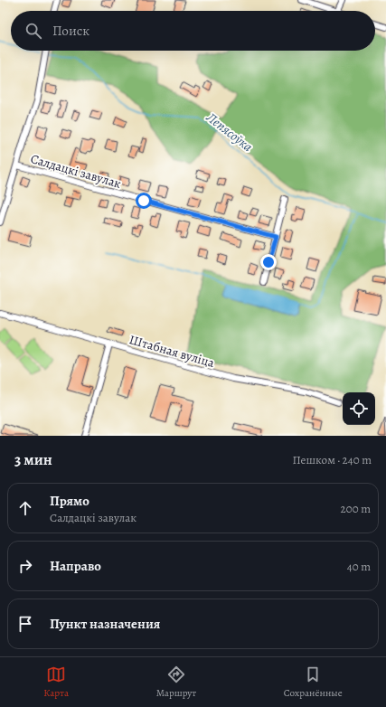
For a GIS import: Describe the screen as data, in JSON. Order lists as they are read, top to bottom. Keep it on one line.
{"streets":{"street":["Салдацкі завулак","Штабная вуліца"]},"water":["Лепясоўка"],"page":{"search":"Поиск","heading":["3 мин","Пешком · 240 m"],"list":[["Прямо","Салдацкі завулак","200 m"],["Направо","40 m"],"Пункт назначения"],"nav":["Карта","Маршрут","Сохранённые"]}}
